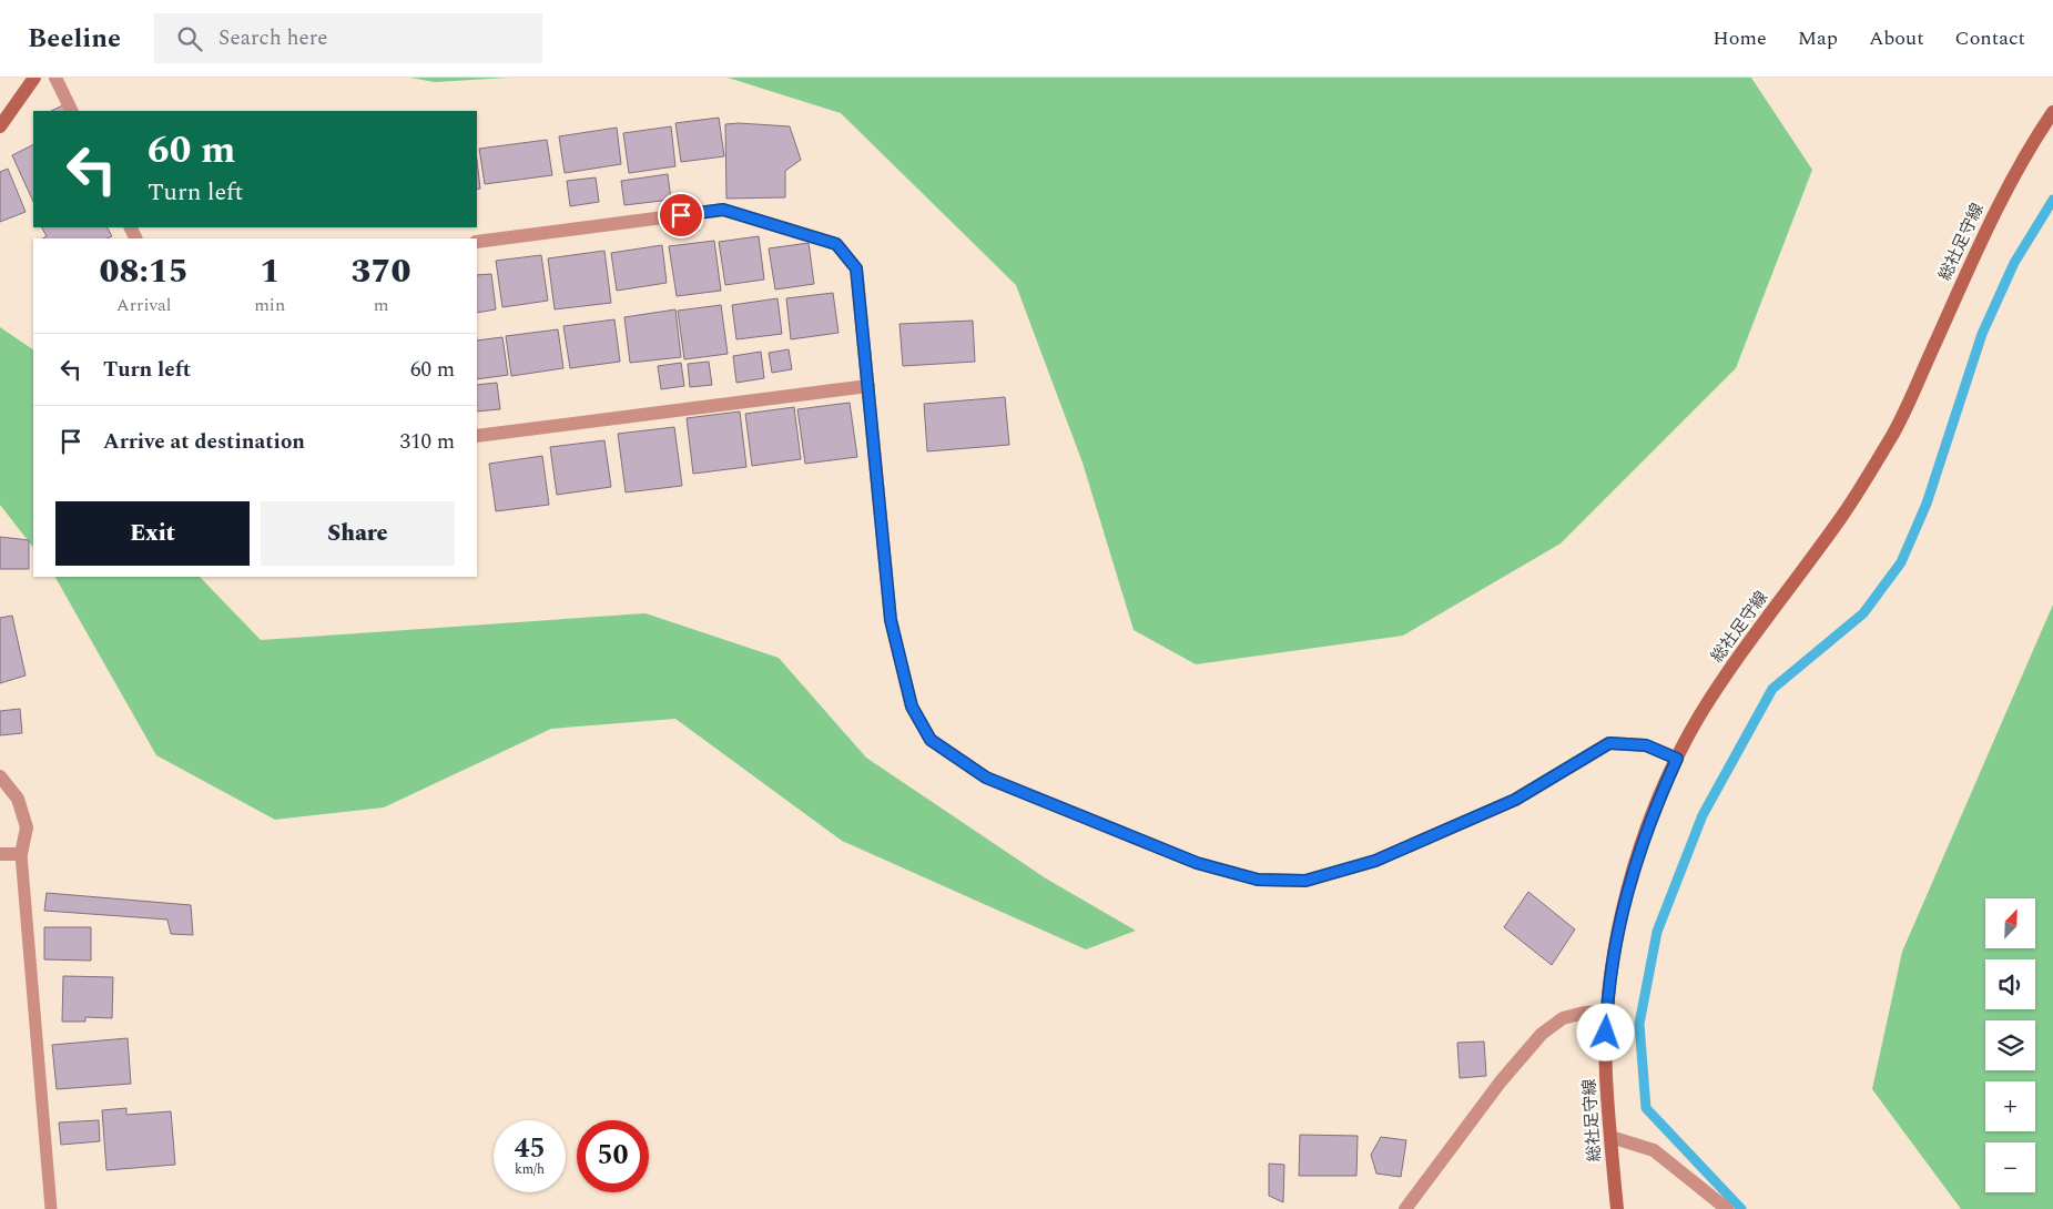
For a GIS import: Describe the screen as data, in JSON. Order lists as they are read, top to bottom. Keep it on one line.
{"streets":{"main road":["総社足守線"]},"north":"top right","page":{"header":"Beeline","search":"Search here","nav":["Home","Map","About","Contact"],"turn":["60 m","Turn left"],"eta":["08:15","Arrival","1","min","370","m"],"list":[{"name":"Turn left","value":"60 m"},{"name":"Arrive at destination","value":"310 m"}],"buttons":["Exit","Share"],"map_buttons":["+","−"],"speed":"45 km/h","limit":"50"}}
